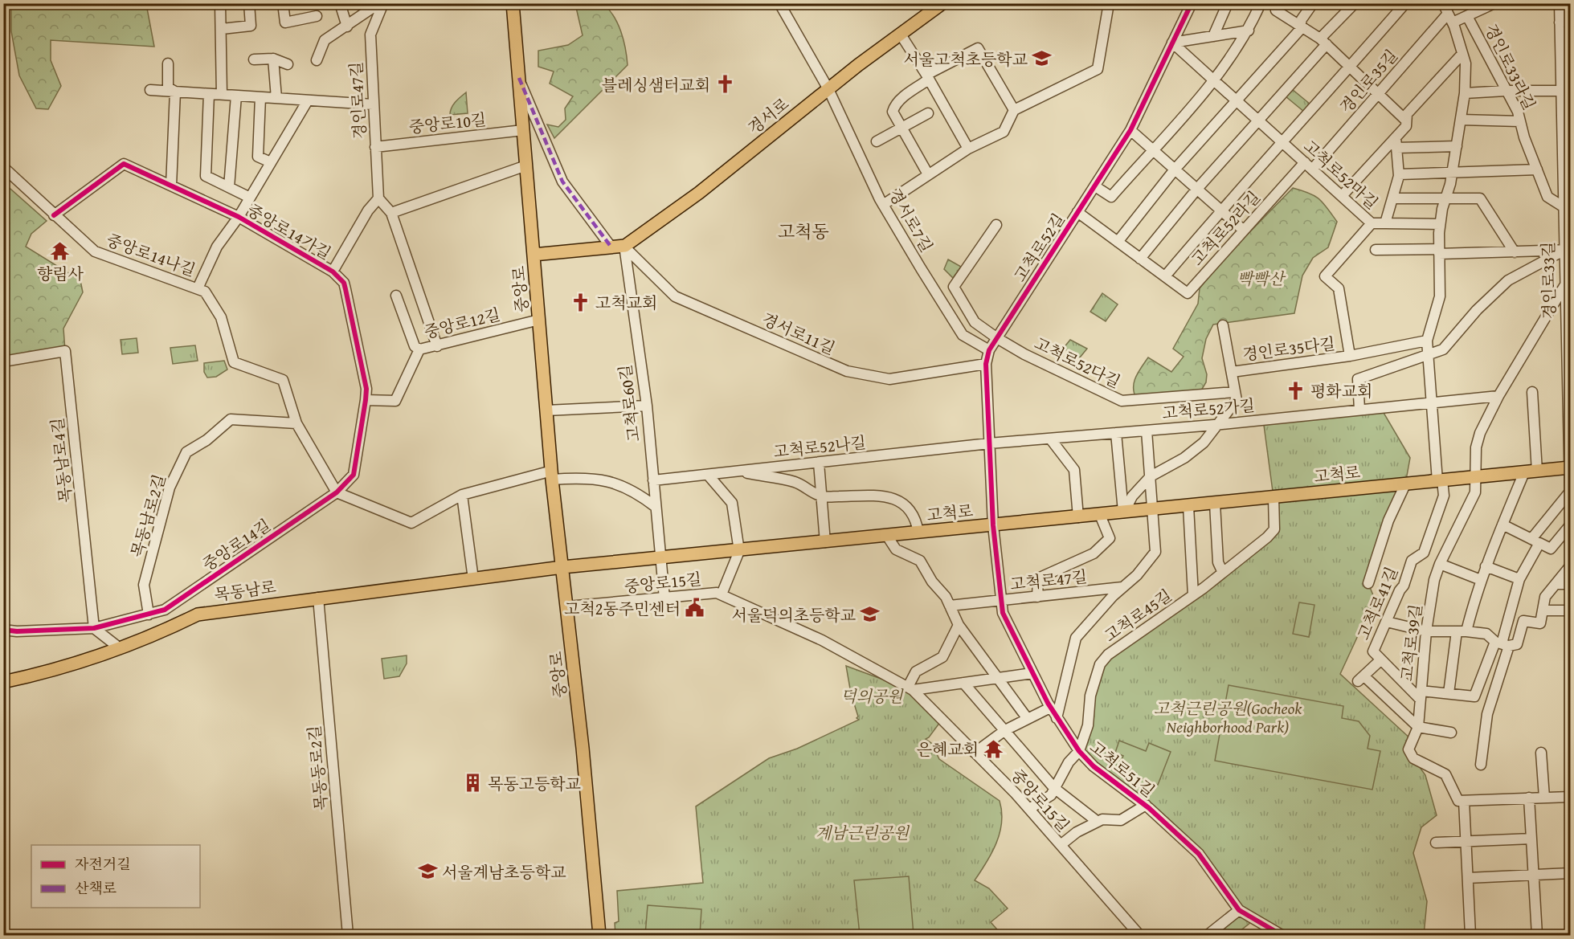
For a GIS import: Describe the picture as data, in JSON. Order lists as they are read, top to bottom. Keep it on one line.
{"streets":{"main road":["경서로","중앙로","고척로","목동남로"],"street":["경인로33라길","경인로35길","경인로47길","중앙로10길","고척로52마길","경서로7길","고척로52라길","중앙로14가길","고척로52길","중앙로14나길","경인로33길","중앙로12길","경서로11길","경인로35다길","고척로52다길","고척로60길","고척로52가길","고척로52나길","목동남로4길","목동남로2길","중앙로14길","고척로47길","중앙로15길","고척로41길","고척로45길","고척로39길","목동동로2길","고척로51길"]},"crossings":[["경인로33라길","경인로33길"],["경인로35길","고척로52마길"],["경인로35길","고척로52라길"],["경인로47길","중앙로10길"],["경서로","경서로7길"],["경서로","경서로11길"],["경서로","고척로60길"],["중앙로10길","중앙로"],["고척로52마길","고척로52라길"],["고척로52마길","고척로52길"],["고척로52마길","경인로35다길"],["경서로7길","고척로52길"],["고척로52라길","고척로52길"],["중앙로14가길","중앙로14나길"],["중앙로14가길","중앙로12길"],["중앙로14가길","중앙로14길"],["고척로52길","경서로11길"],["고척로52길","고척로52다길"],["고척로52길","고척로52가길"],["고척로52길","고척로52나길"],["고척로52길","고척로"],["고척로52길","고척로51길"],["경인로33길","고척로"],["경인로33길","고척로39길"],["중앙로","중앙로12길"],["중앙로","고척로"],["중앙로","중앙로15길"],["중앙로","목동남로"],["경서로11길","고척로60길"],["고척로60길","고척로52나길"],["고척로60길","고척로"],["고척로52가길","고척로52나길"],["고척로52가길","고척로39길"],["고척로","목동남로"],["고척로","고척로41길"],["고척로","고척로45길"],["고척로","고척로39길"],["고척로","고척로51길"],["목동남로2길","중앙로14길"],["고척로47길","고척로51길"],["중앙로15길","고척로45길"],["중앙로15길","고척로51길"],["목동남로","목동동로2길"],["고척로41길","고척로39길"],["고척로45길","고척로51길"]],"districts":["고척동"],"parks":["빡빡산","덕의공원","고척근린공원(Gocheok Neighborhood Park)","계남근린공원"],"places":{"school or university":["서울고척초등학교","서울덕의초등학교","서울계남초등학교"],"church":["블레싱샘터교회","고척교회","평화교회"],"temple":["향림사","은혜교회"],"public building":["고척2동주민센터"],"building":["목동고등학교"]},"legend":["자전거길","산책로"]}
